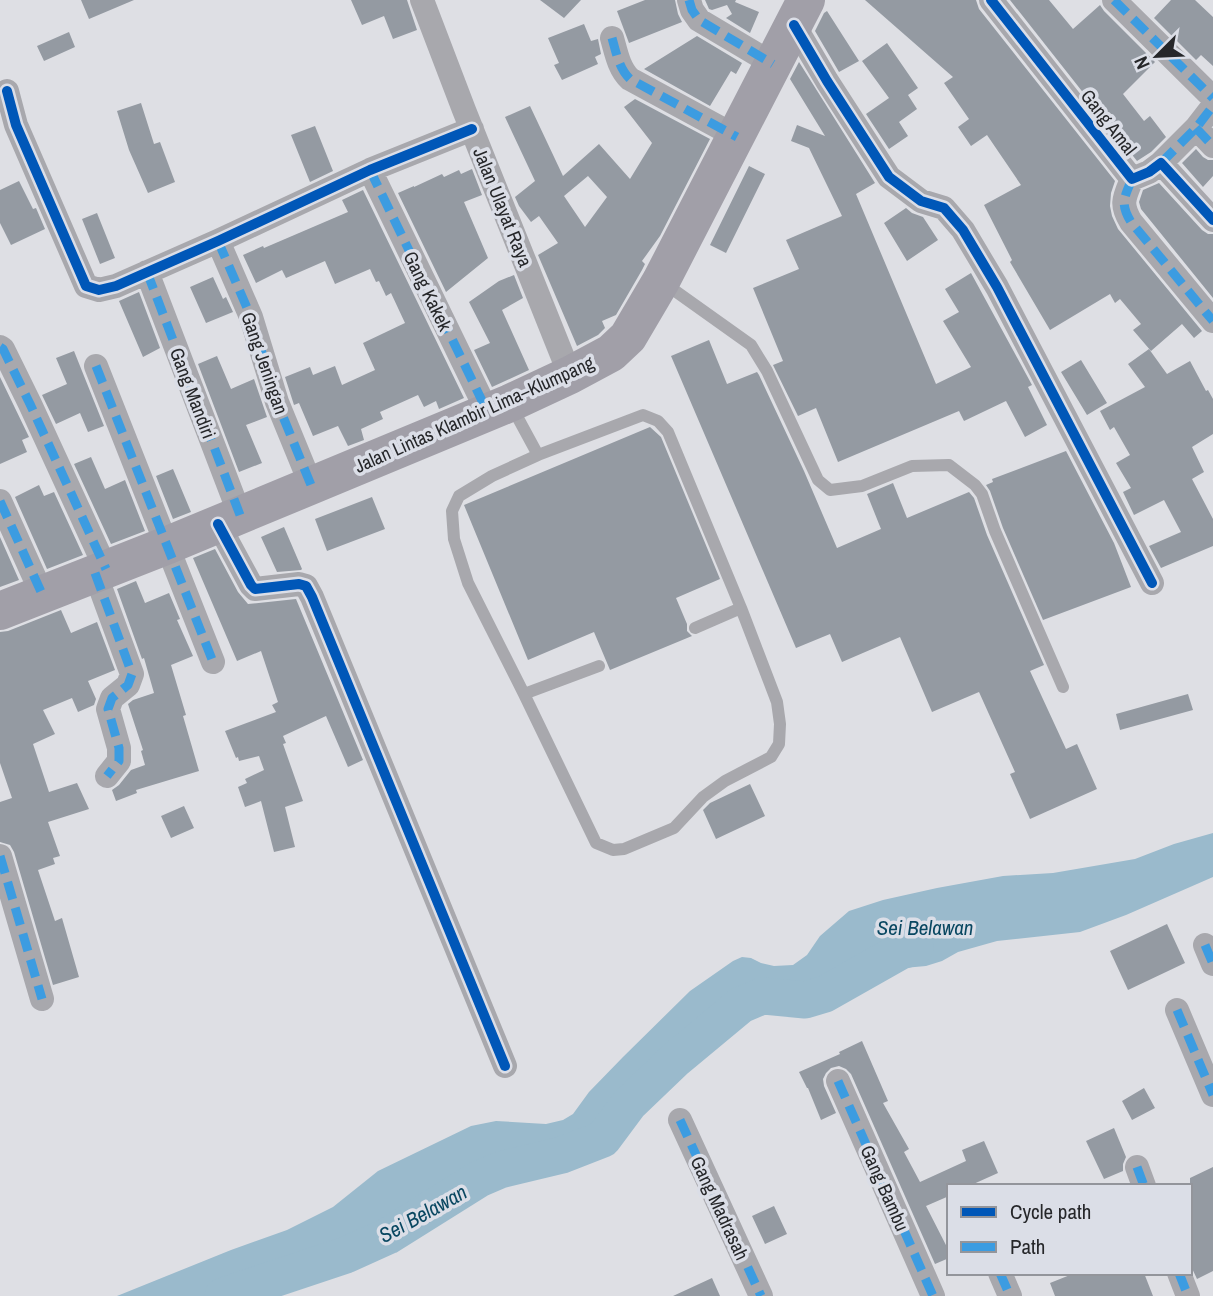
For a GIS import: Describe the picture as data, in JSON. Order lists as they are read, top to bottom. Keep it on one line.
{"streets":{"main road":["Jalan Lintas Klambir Lima–Klumpang"],"street":["Gang Amal","Jalan Ulayat Raya","Gang Kakek","Gang Jeningan","Gang Mandiri","Gang Bambu","Gang Madrasah"]},"crossings":[["Jalan Ulayat Raya","Jalan Lintas Klambir Lima–Klumpang"],["Gang Kakek","Jalan Lintas Klambir Lima–Klumpang"],["Gang Jeningan","Jalan Lintas Klambir Lima–Klumpang"],["Gang Mandiri","Jalan Lintas Klambir Lima–Klumpang"]],"water":["Sei Belawan"],"legend":["Cycle path","Path"],"north":"bottom left"}
